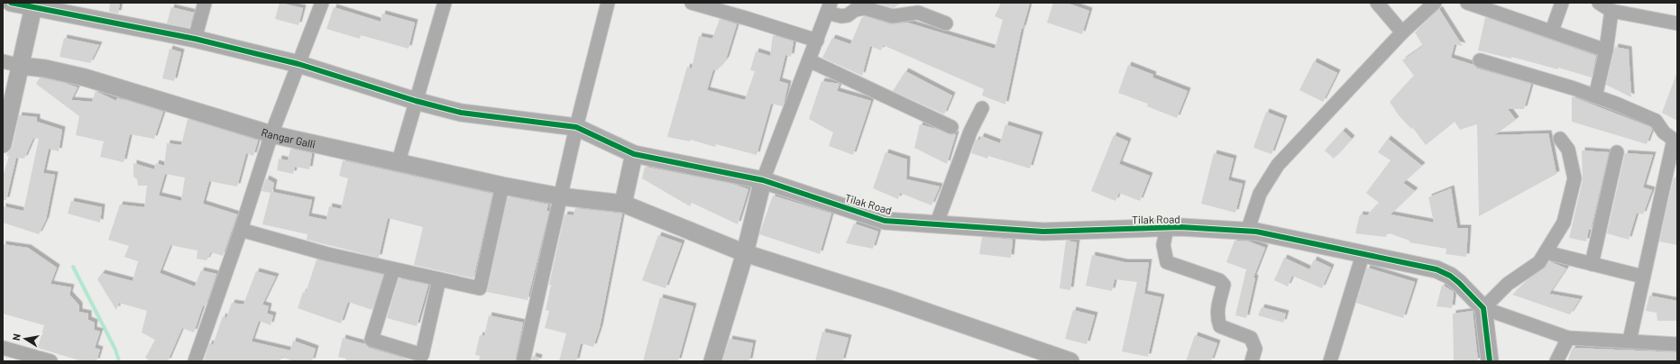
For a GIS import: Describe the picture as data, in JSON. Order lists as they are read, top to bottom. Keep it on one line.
{"streets":{"street":["Rangar Galli","Tilak Road"]},"north":"left"}
